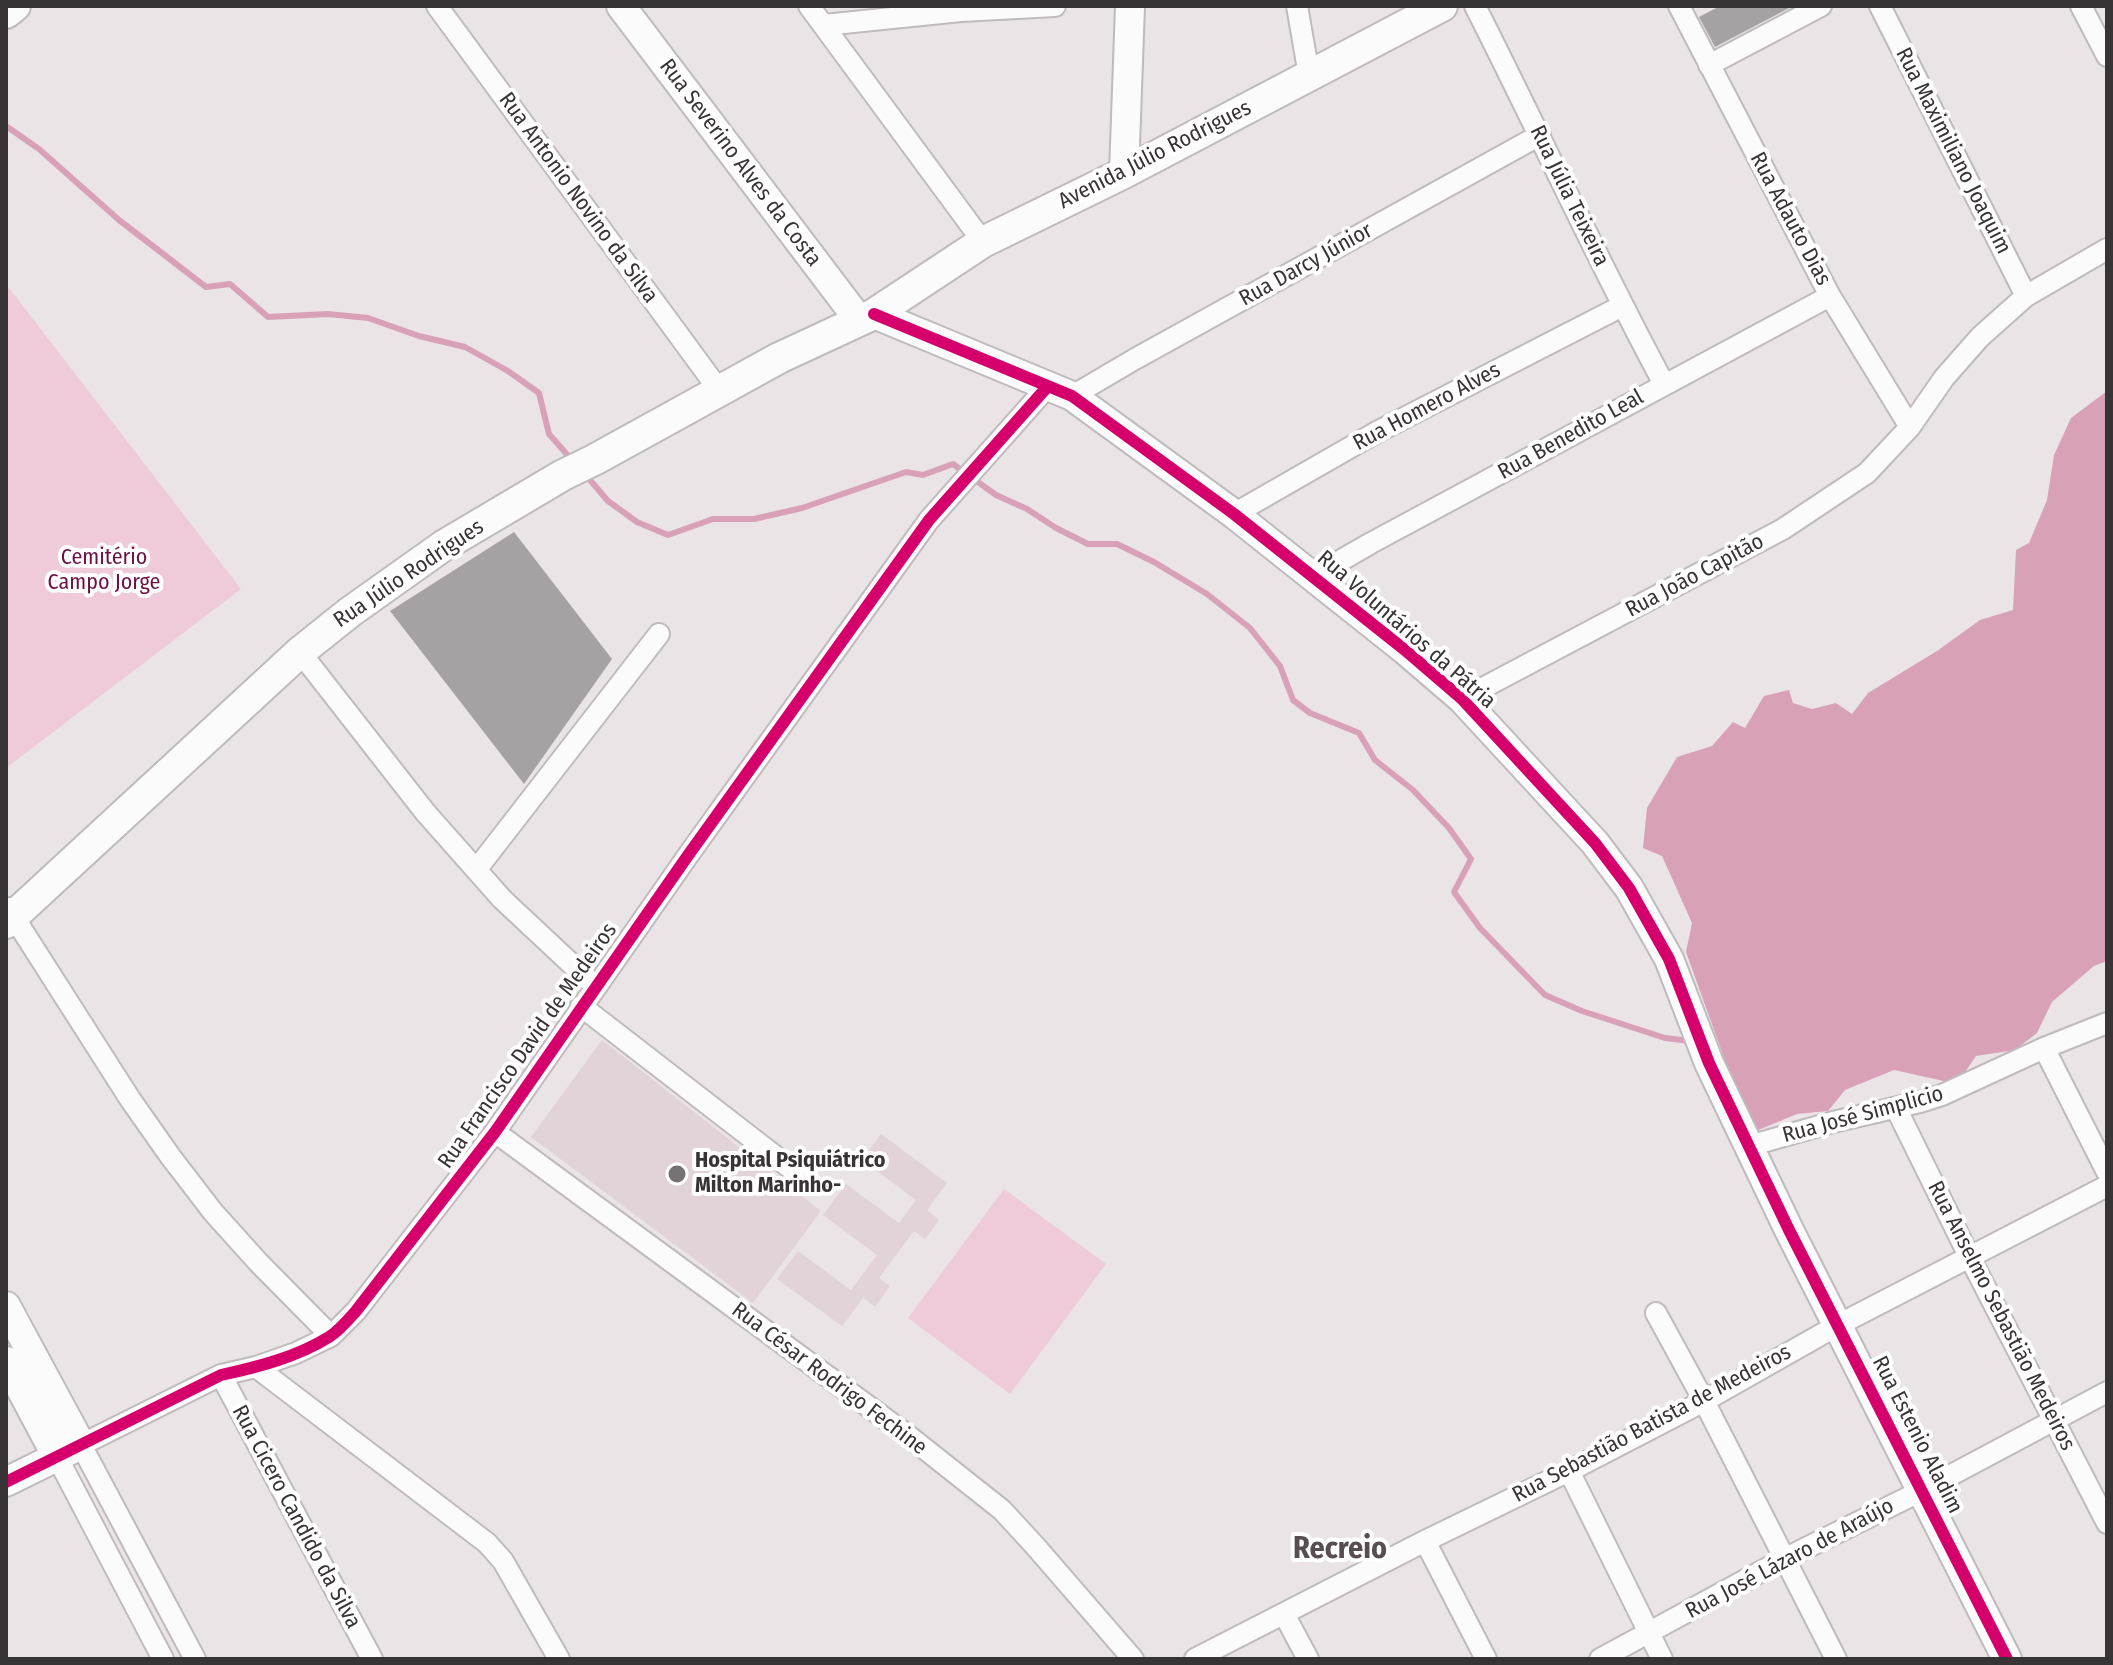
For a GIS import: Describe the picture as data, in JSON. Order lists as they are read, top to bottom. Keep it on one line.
{"streets":{"main road":["Avenida Júlio Rodrigues","Rua Júlio Rodrigues"],"street":["Rua Maximiliano Joaquim","Rua Severino Alves da Costa","Rua Júlia Teixeira","Rua Antonio Novino da Silva","Rua Adauto Dias","Rua Darcy Júnior","Rua Homero Alves","Rua Benedito Leal","Rua João Capitão","Rua Voluntários da Pátria","Rua Francisco David de Medeiros","Rua José Simplicio","Rua Anselmo Sebastião Medeiros","Rua César Rodrigo Fechine","Rua Sebastião Batista de Medeiros","Rua Estenio Aladim","Rua Cicero Candido da Silva","Rua José Lázaro de Araújo"]},"crossings":[["Rua Maximiliano Joaquim","Rua João Capitão"],["Avenida Júlio Rodrigues","Rua Severino Alves da Costa"],["Avenida Júlio Rodrigues","Rua Júlio Rodrigues"],["Avenida Júlio Rodrigues","Rua Voluntários da Pátria"],["Rua Severino Alves da Costa","Rua Júlio Rodrigues"],["Rua Severino Alves da Costa","Rua Voluntários da Pátria"],["Rua Júlia Teixeira","Rua Darcy Júnior"],["Rua Júlia Teixeira","Rua Homero Alves"],["Rua Júlia Teixeira","Rua Benedito Leal"],["Rua Antonio Novino da Silva","Rua Júlio Rodrigues"],["Rua Adauto Dias","Rua Benedito Leal"],["Rua Adauto Dias","Rua João Capitão"],["Rua Darcy Júnior","Rua Voluntários da Pátria"],["Rua Darcy Júnior","Rua Francisco David de Medeiros"],["Rua Homero Alves","Rua Voluntários da Pátria"],["Rua Benedito Leal","Rua Voluntários da Pátria"],["Rua Júlio Rodrigues","Rua Voluntários da Pátria"],["Rua João Capitão","Rua Voluntários da Pátria"],["Rua Voluntários da Pátria","Rua Francisco David de Medeiros"],["Rua Voluntários da Pátria","Rua José Simplicio"],["Rua Voluntários da Pátria","Rua Estenio Aladim"],["Rua Francisco David de Medeiros","Rua César Rodrigo Fechine"],["Rua Francisco David de Medeiros","Rua Cicero Candido da Silva"],["Rua José Simplicio","Rua Anselmo Sebastião Medeiros"],["Rua Anselmo Sebastião Medeiros","Rua Sebastião Batista de Medeiros"],["Rua Anselmo Sebastião Medeiros","Rua José Lázaro de Araújo"],["Rua Sebastião Batista de Medeiros","Rua Estenio Aladim"],["Rua Estenio Aladim","Rua José Lázaro de Araújo"]],"districts":["Recreio"],"parks":["Cemitério Campo Jorge"],"places":["Hospital Psiquiátrico Milton Marinho-"]}
